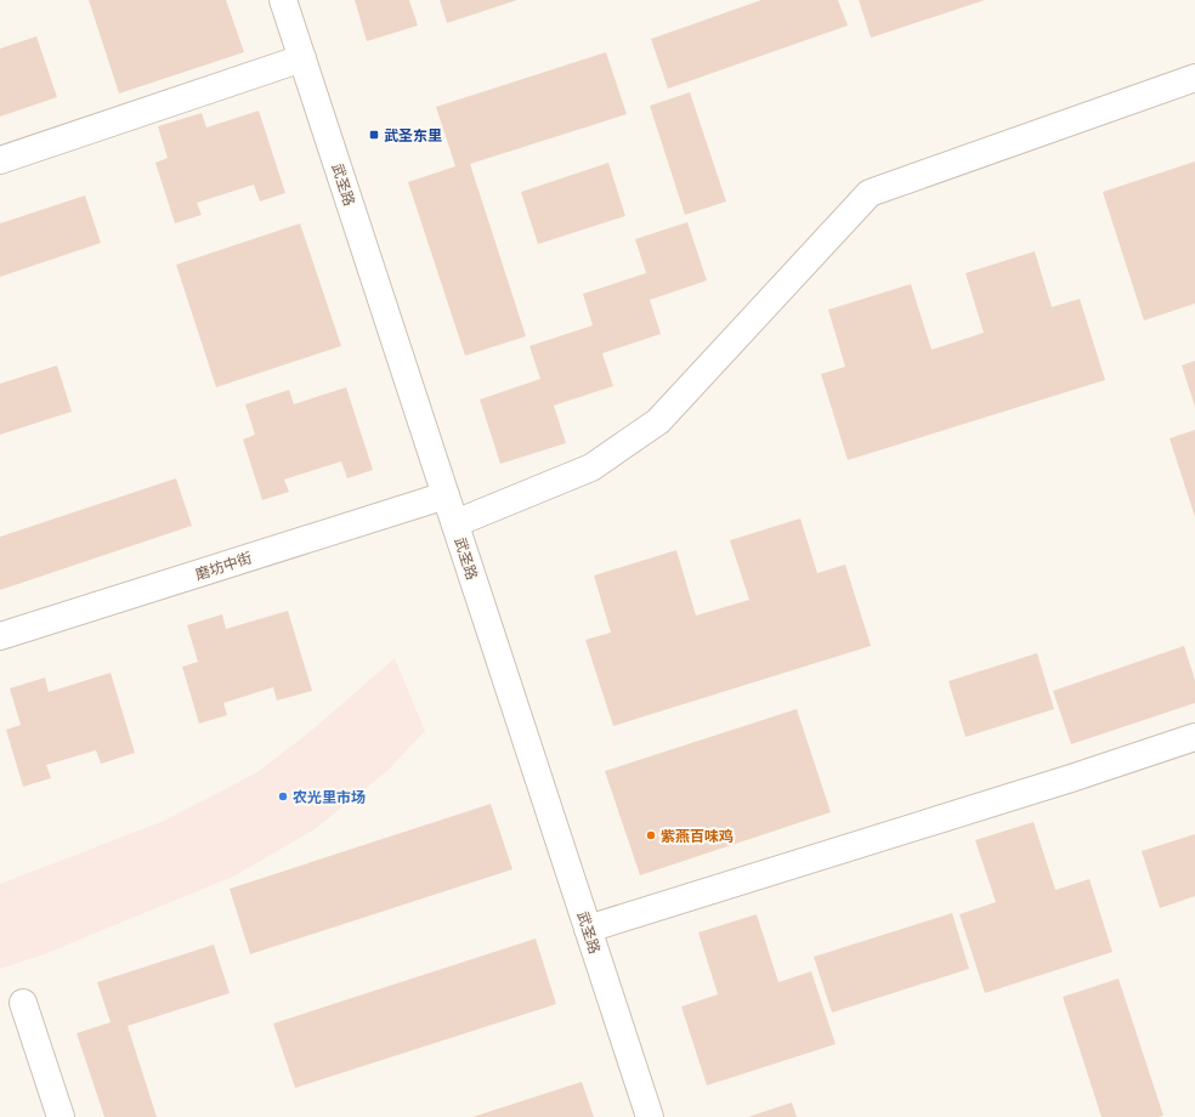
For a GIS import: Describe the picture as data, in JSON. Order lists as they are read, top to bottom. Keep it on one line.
{"streets":{"street":["武圣路","磨坊中街"]},"crossings":[["武圣路","磨坊中街"]],"places":{"transit":["武圣东里"],"other":["农光里市场","紫燕百味鸡"]}}
